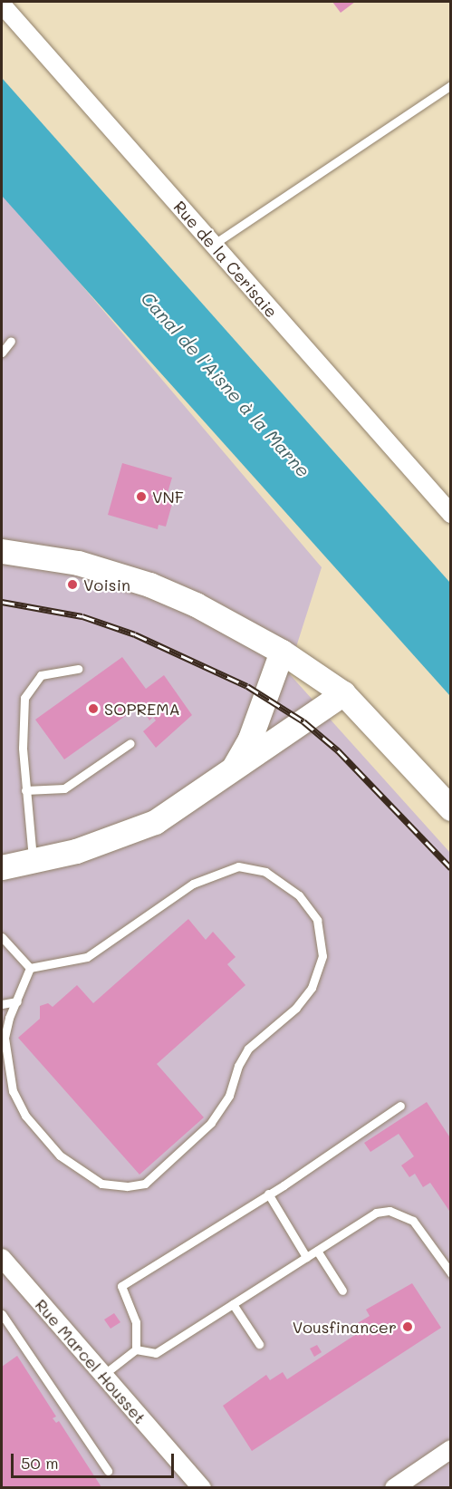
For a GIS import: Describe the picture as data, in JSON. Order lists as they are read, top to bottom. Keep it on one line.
{"streets":{"street":["Rue de la Cerisaie","Rue Marcel Housset"]},"water":["Canal de l'Aisne à la Marne"],"places":["VNF","Voisin","SOPREMA","Vousfinancer"],"scale_bar":"50 m"}
